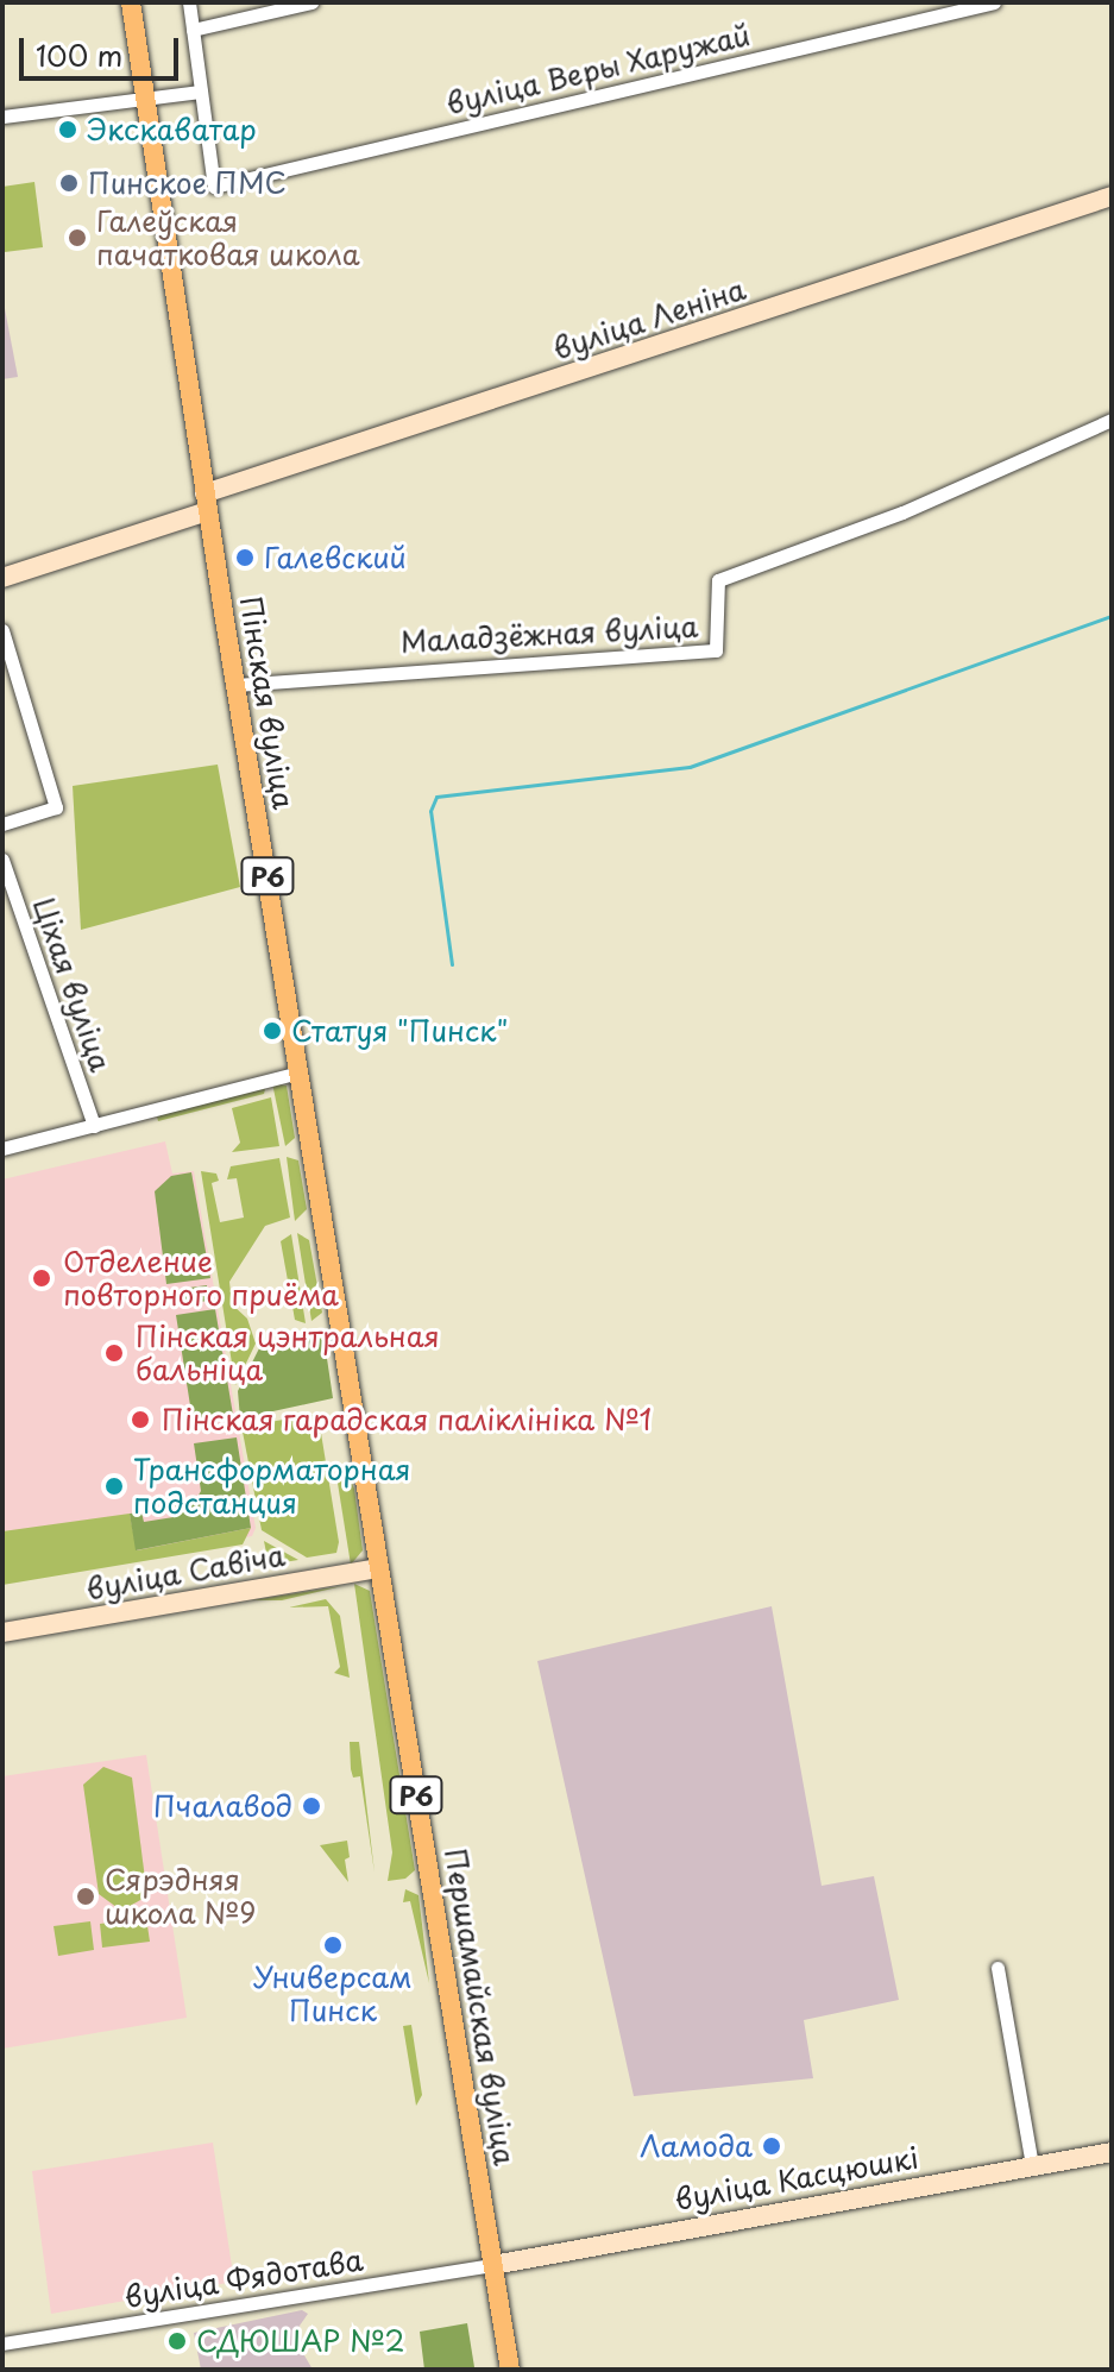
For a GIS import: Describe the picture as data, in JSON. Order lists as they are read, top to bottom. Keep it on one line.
{"streets":{"main road":["Пінская вуліца","Р6","Першамайская вуліца"],"street":["вуліца Веры Харужай","вуліца Леніна","Маладзёжная вуліца","Ціхая вуліца","вуліца Савіча","вуліца Касцюшкі","вуліца Фядотава"]},"crossings":[["вуліца Леніна","Пінская вуліца"],["Маладзёжная вуліца","Пінская вуліца"],["Пінская вуліца","Першамайская вуліца"],["вуліца Савіча","Першамайская вуліца"],["Першамайская вуліца","вуліца Касцюшкі"],["Першамайская вуліца","вуліца Фядотава"],["вуліца Касцюшкі","вуліца Фядотава"]],"places":["Экскаватар","Пинское ПМС","Галеўская пачатковая школа","Галевский","Статуя \"Пинск\"","Отделение повторного приёма","Пінская цэнтральная бальніца","Пінская гарадская паліклініка №1","Трансформаторная подстанция","Пчалавод","Сярэдняя школа №9","Универсам Пинск","Ламода","СДЮШАР №2"],"scale_bar":"100 m"}
